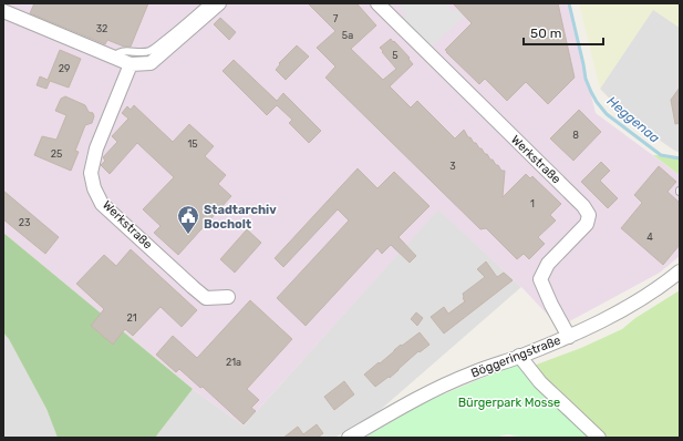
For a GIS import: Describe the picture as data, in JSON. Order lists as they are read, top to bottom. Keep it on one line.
{"streets":{"street":["Werkstraße","Böggeringstraße"]},"crossings":[["Werkstraße","Böggeringstraße"]],"water":["Heggenaa"],"parks":["Bürgerpark Mosse"],"places":{"public building":["Stadtarchiv Bocholt"]},"house_numbers":["7","32","5a","5","29","8","15","25","3","1","23","4","21","21a"],"scale_bar":"50 m"}
